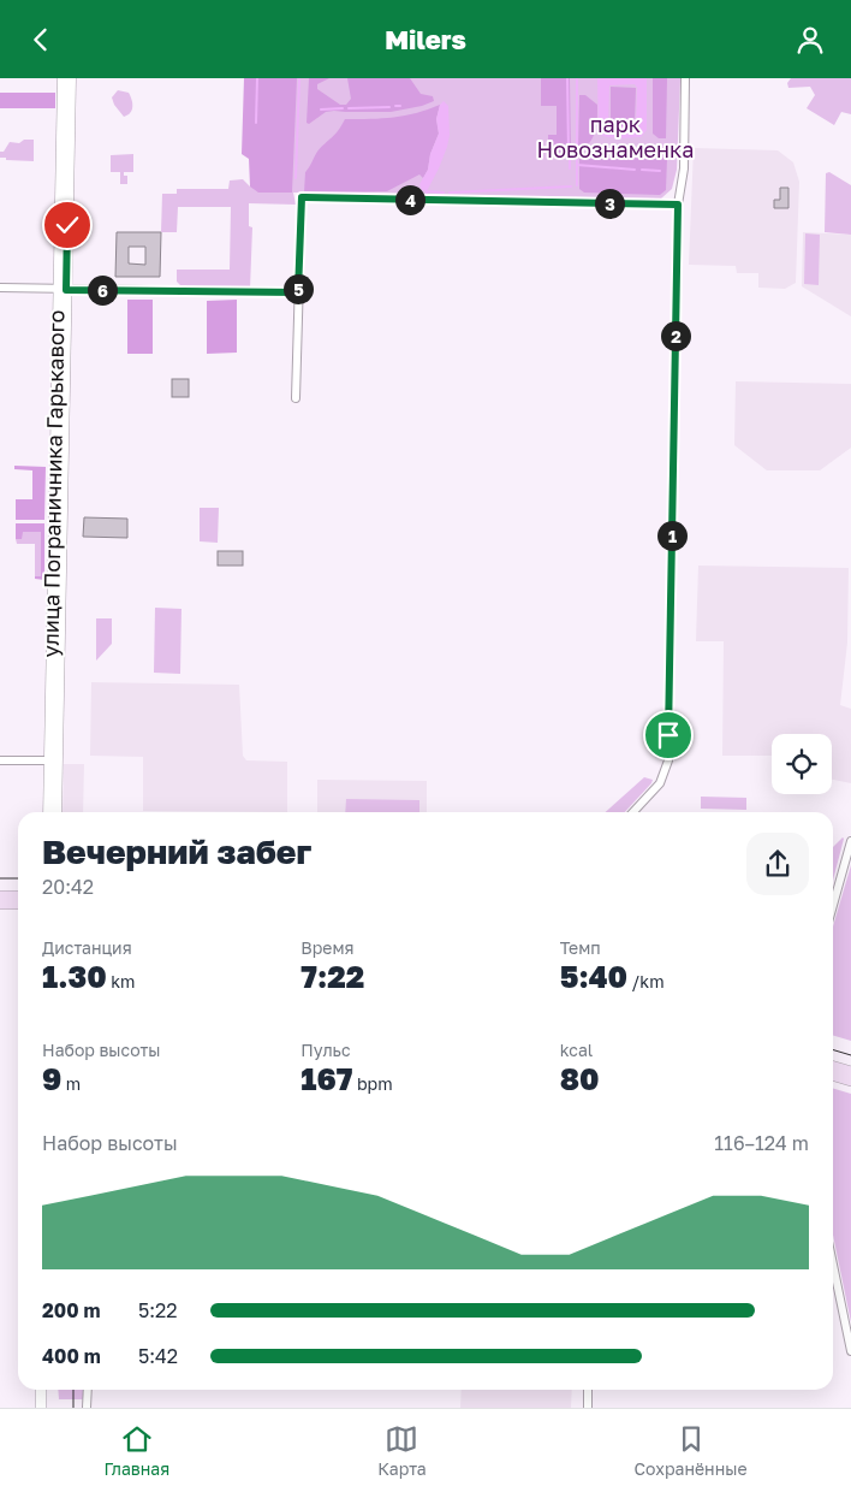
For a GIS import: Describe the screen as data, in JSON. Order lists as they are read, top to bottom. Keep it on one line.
{"streets":{"street":["улица Пограничника Гарькавого"]},"parks":["парк Новознаменка"],"page":{"header":"Milers","pins":["4","3","5","6","2","1"],"heading":["Вечерний забег","20:42"],"stats":[["Дистанция","1.30 km"],["Время","7:22"],["Темп","5:40 /km"],["Набор высоты","9 m"],["Пульс","167 bpm"],["kcal","80"]],"chart":["Набор высоты","116–124 m"],"list":[{"name":"200 m","note":"5:22"},{"name":"400 m","note":"5:42"}],"tabs":["Главная","Карта","Сохранённые"]}}
